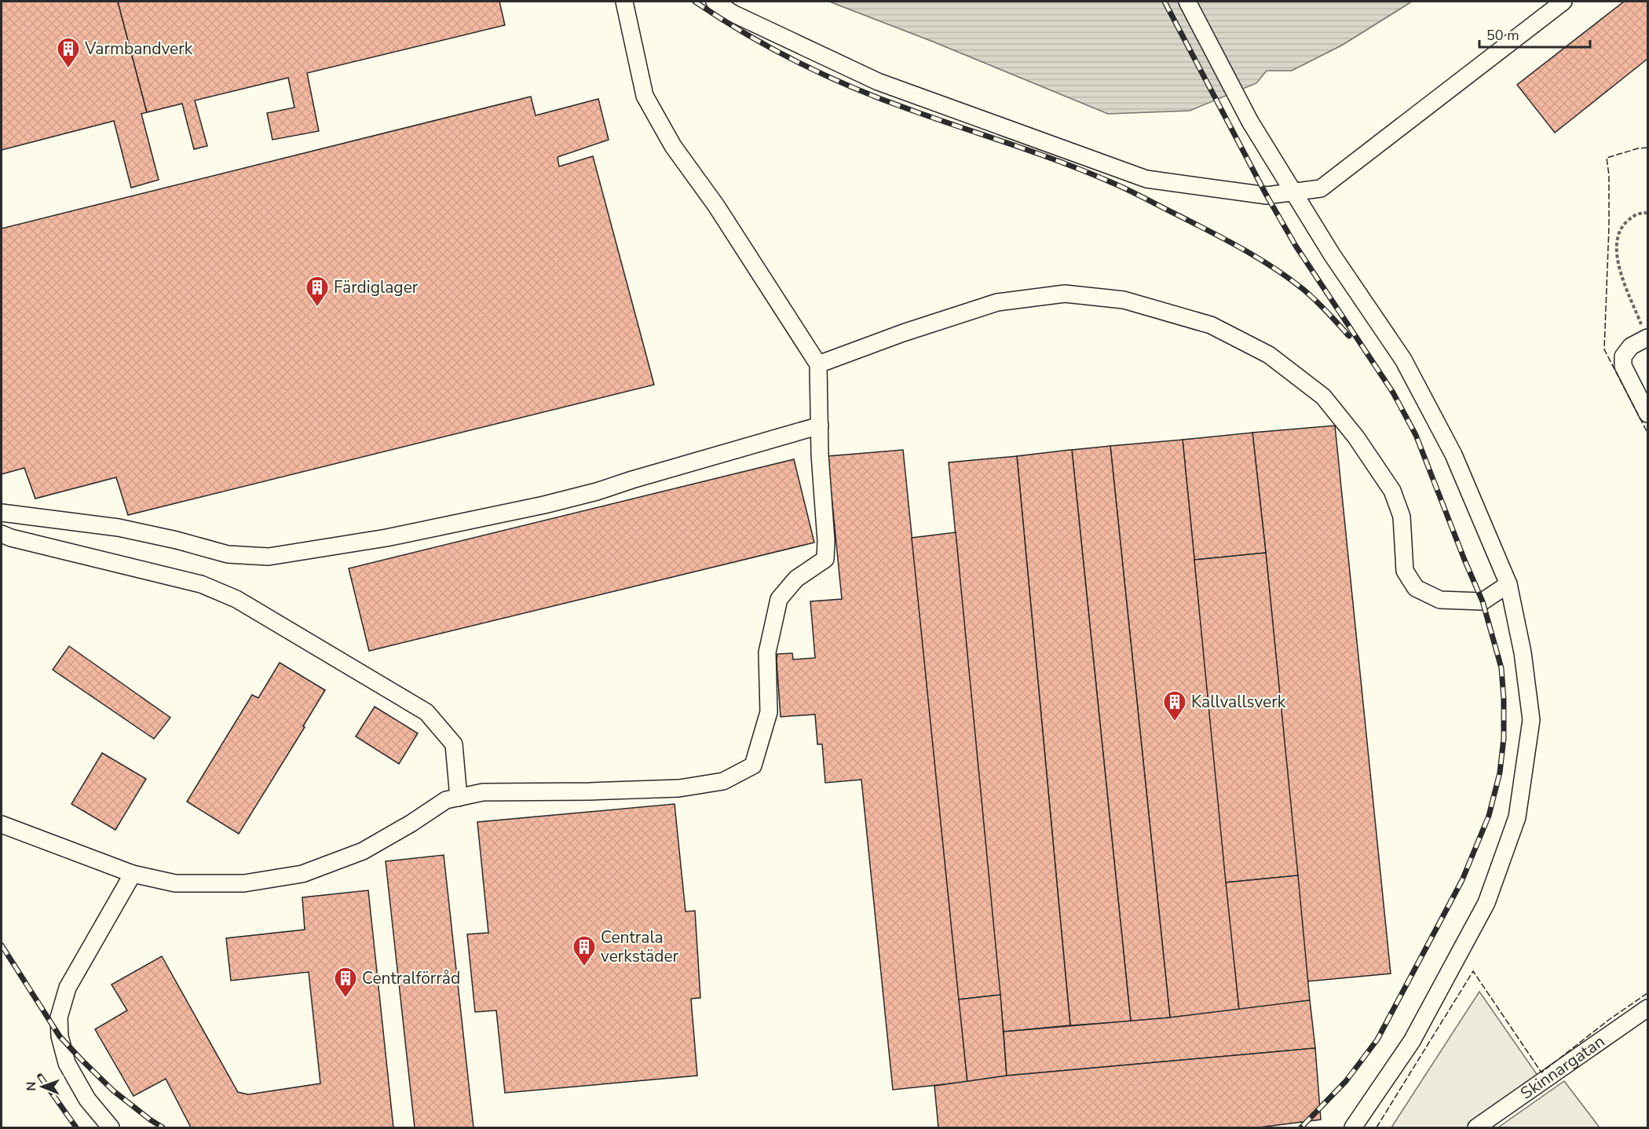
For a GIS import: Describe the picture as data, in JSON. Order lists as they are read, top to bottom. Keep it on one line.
{"streets":{"street":["Skinnargatan"]},"places":{"building":["Varmbandverk","Färdiglager","Kallvallsverk","Centrala verkstäder","Centralförråd"]},"scale_bar":"50 m","north":"left"}
